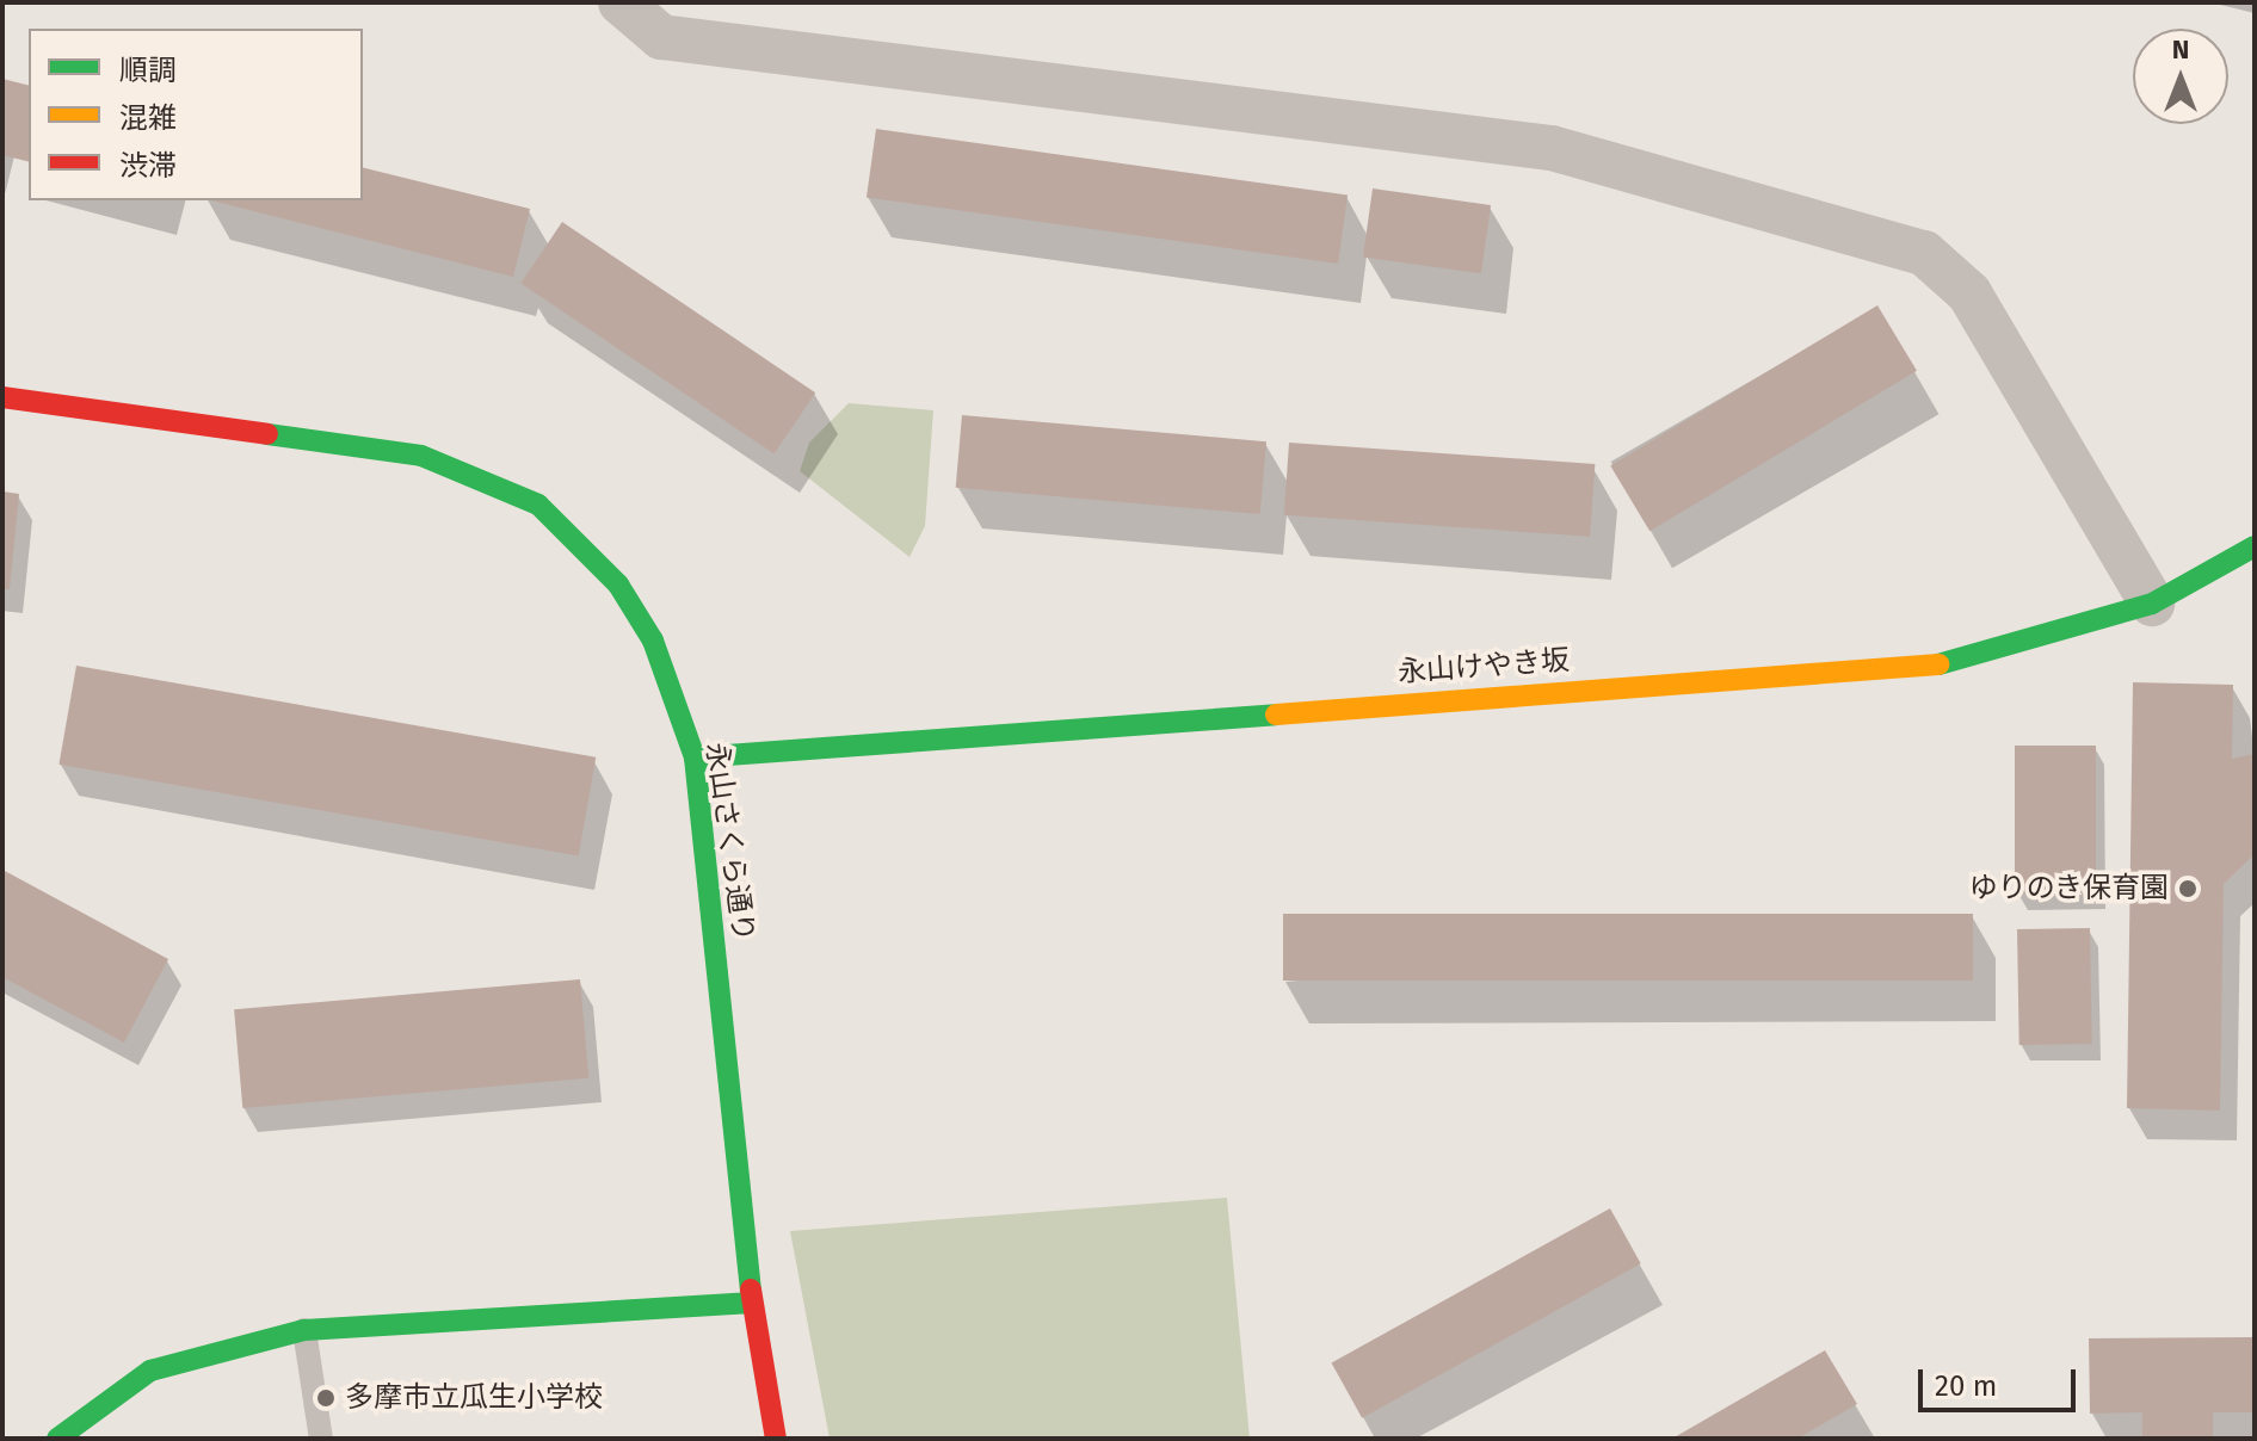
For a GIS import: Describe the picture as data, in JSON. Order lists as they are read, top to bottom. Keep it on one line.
{"streets":{"street":["永山けやき坂","永山さくら通り"]},"crossings":[["永山けやき坂","永山さくら通り"]],"places":["ゆりのき保育園","多摩市立瓜生小学校"],"legend":["順調","混雑","渋滞"],"scale_bar":"20 m","north":"top"}
